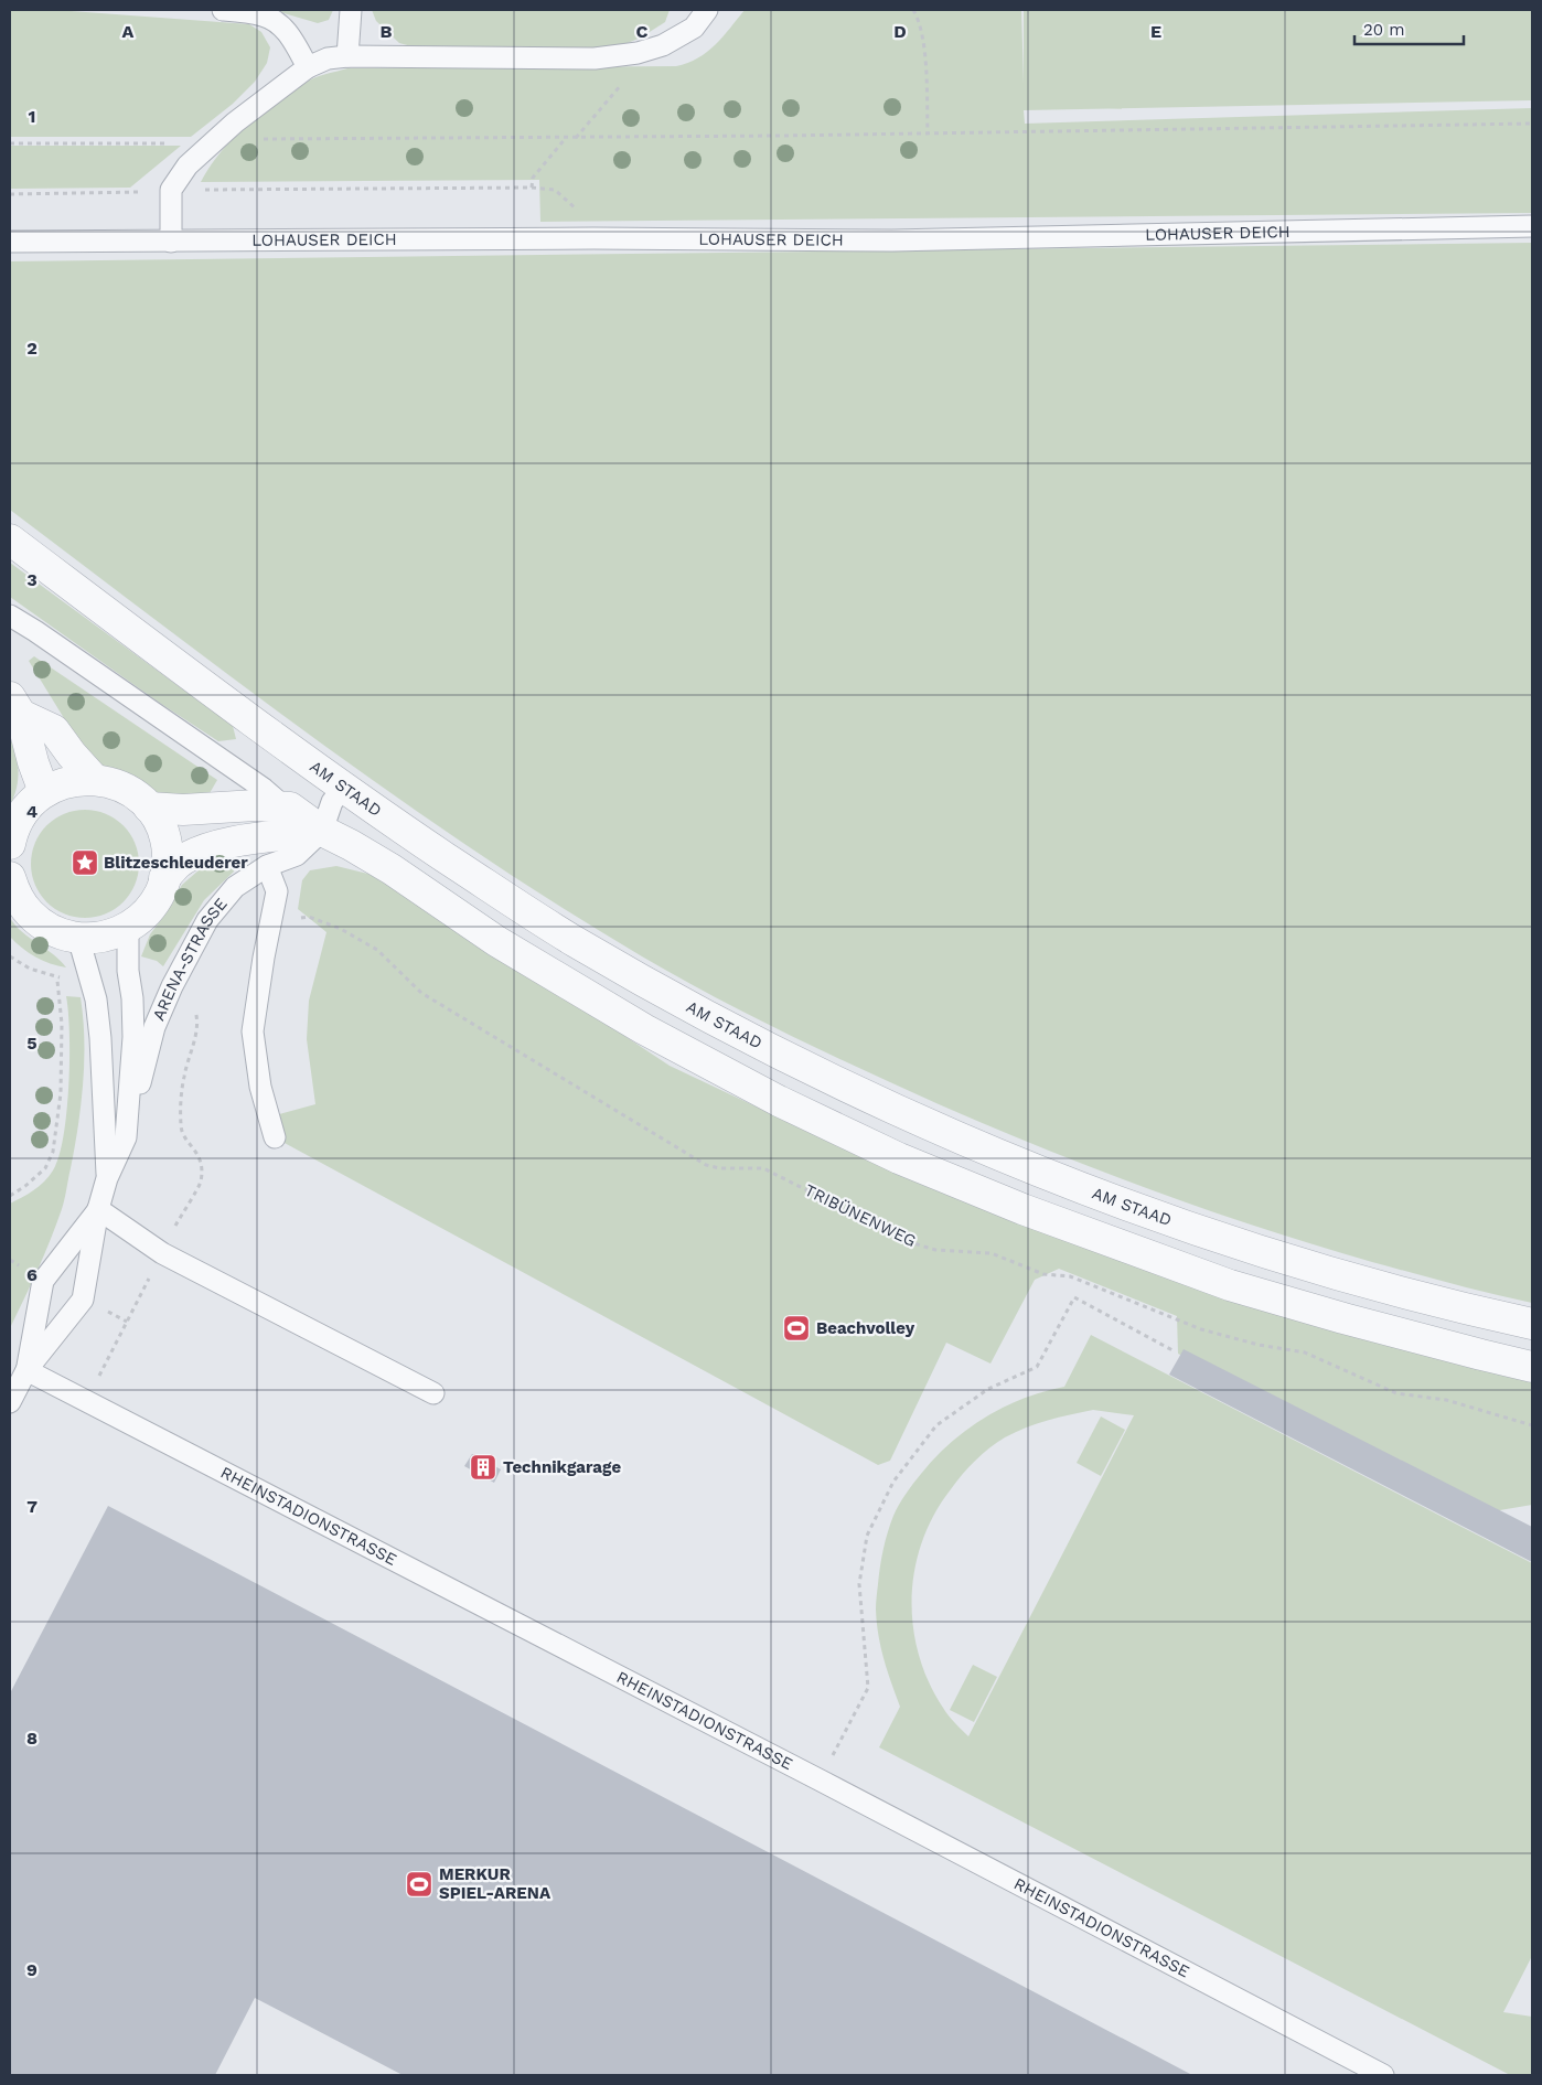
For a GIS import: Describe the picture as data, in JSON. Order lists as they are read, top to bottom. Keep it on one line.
{"streets":{"street":["AM STAAD"],"lane":["LOHAUSER DEICH","ARENA-STRASSE","RHEINSTADIONSTRASSE"],"path":["TRIBÜNENWEG"]},"crossings":[["ARENA-STRASSE","RHEINSTADIONSTRASSE"]],"places":{"place":["Blitzeschleuderer"],"sports":["Beachvolley","MERKUR SPIEL-ARENA"],"building":["Technikgarage"]},"scale_bar":"20 m","grid":{"columns":["A","B","C","D","E"],"rows":["1","2","3","4","5","6","7","8","9"]}}
